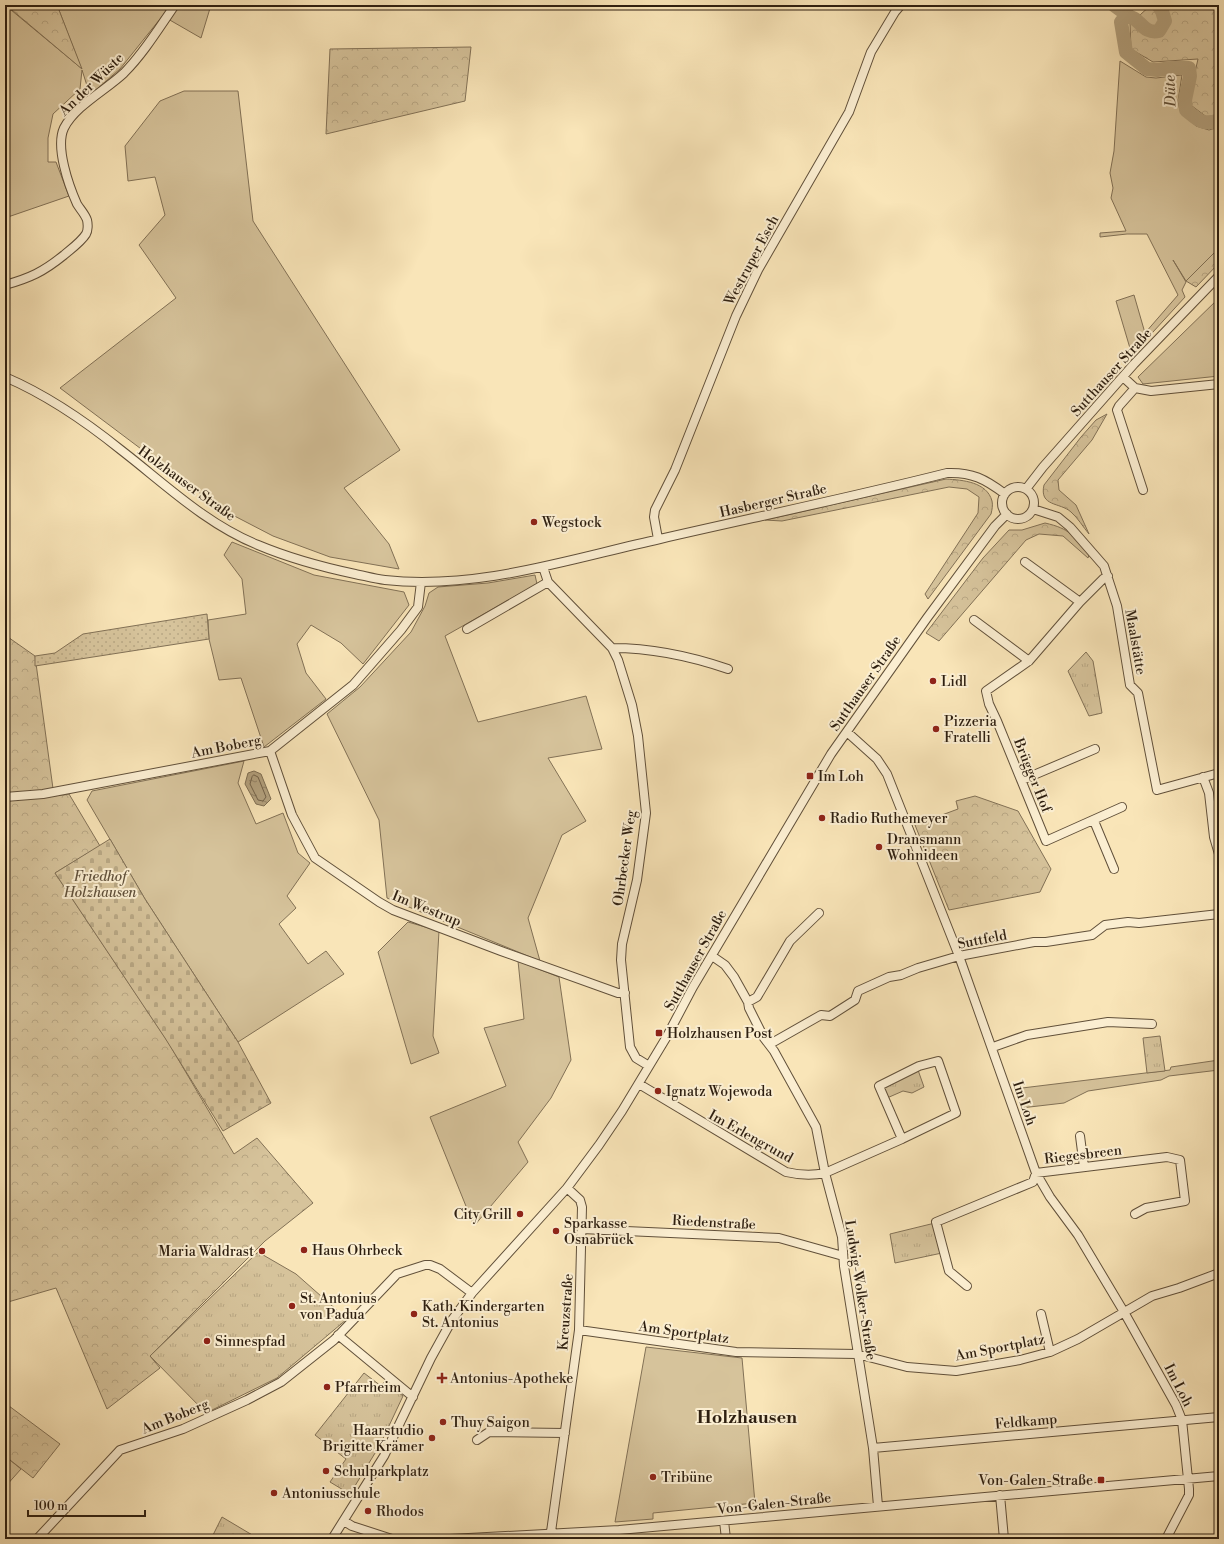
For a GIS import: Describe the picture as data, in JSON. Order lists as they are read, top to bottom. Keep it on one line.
{"streets":{"street":["An der Wüste","Westruper Esch","Sutthauser Straße","Holzhauser Straße","Hasberger Straße","Maalstätte","Am Boberg","Brügger Hof","Ohrbecker Weg","Im Westrup","Suttfeld","Im Loh","Im Erlengrund","Riegesbreen","Riedenstraße","Ludwig-Wolker-Straße","Kreuzstraße","Am Sportplatz","Feldkamp","Von-Galen-Straße"]},"crossings":[["Westruper Esch","Hasberger Straße"],["Sutthauser Straße","Hasberger Straße"],["Sutthauser Straße","Maalstätte"],["Sutthauser Straße","Am Boberg"],["Sutthauser Straße","Ohrbecker Weg"],["Sutthauser Straße","Im Loh"],["Sutthauser Straße","Im Erlengrund"],["Sutthauser Straße","Ludwig-Wolker-Straße"],["Sutthauser Straße","Kreuzstraße"],["Holzhauser Straße","Hasberger Straße"],["Holzhauser Straße","Am Boberg"],["Holzhauser Straße","Ohrbecker Weg"],["Hasberger Straße","Maalstätte"],["Hasberger Straße","Ohrbecker Weg"],["Maalstätte","Brügger Hof"],["Am Boberg","Im Westrup"],["Ohrbecker Weg","Im Westrup"],["Suttfeld","Im Loh"],["Suttfeld","Ludwig-Wolker-Straße"],["Im Loh","Riegesbreen"],["Im Loh","Am Sportplatz"],["Im Loh","Feldkamp"],["Im Loh","Von-Galen-Straße"],["Im Erlengrund","Ludwig-Wolker-Straße"],["Riedenstraße","Ludwig-Wolker-Straße"],["Riedenstraße","Kreuzstraße"],["Ludwig-Wolker-Straße","Am Sportplatz"],["Ludwig-Wolker-Straße","Feldkamp"],["Ludwig-Wolker-Straße","Von-Galen-Straße"],["Kreuzstraße","Am Sportplatz"],["Kreuzstraße","Von-Galen-Straße"]],"districts":["Holzhausen"],"water":["Düte"],"parks":["Friedhof Holzhausen"],"places":{"other":["Wegstock","Lidl","Pizzeria Fratelli","Radio Ruthemeyer","Dransmann Wohnideen","Ignatz Wojewoda","City Grill","Sparkasse Osnabrück","Haus Ohrbeck","Maria Waldrast","St. Antonius von Padua","Kath. Kindergarten St. Antonius","Sinnespfad","Pfarrheim","Thuy Saigon","Haarstudio Brigitte Krämer","Schulparkplatz","Tribüne","Antoniusschule","Rhodos"],"transit":["Im Loh","Holzhausen Post","Von-Galen-Straße"],"health":["Antonius-Apotheke"]},"scale_bar":"100 m"}
